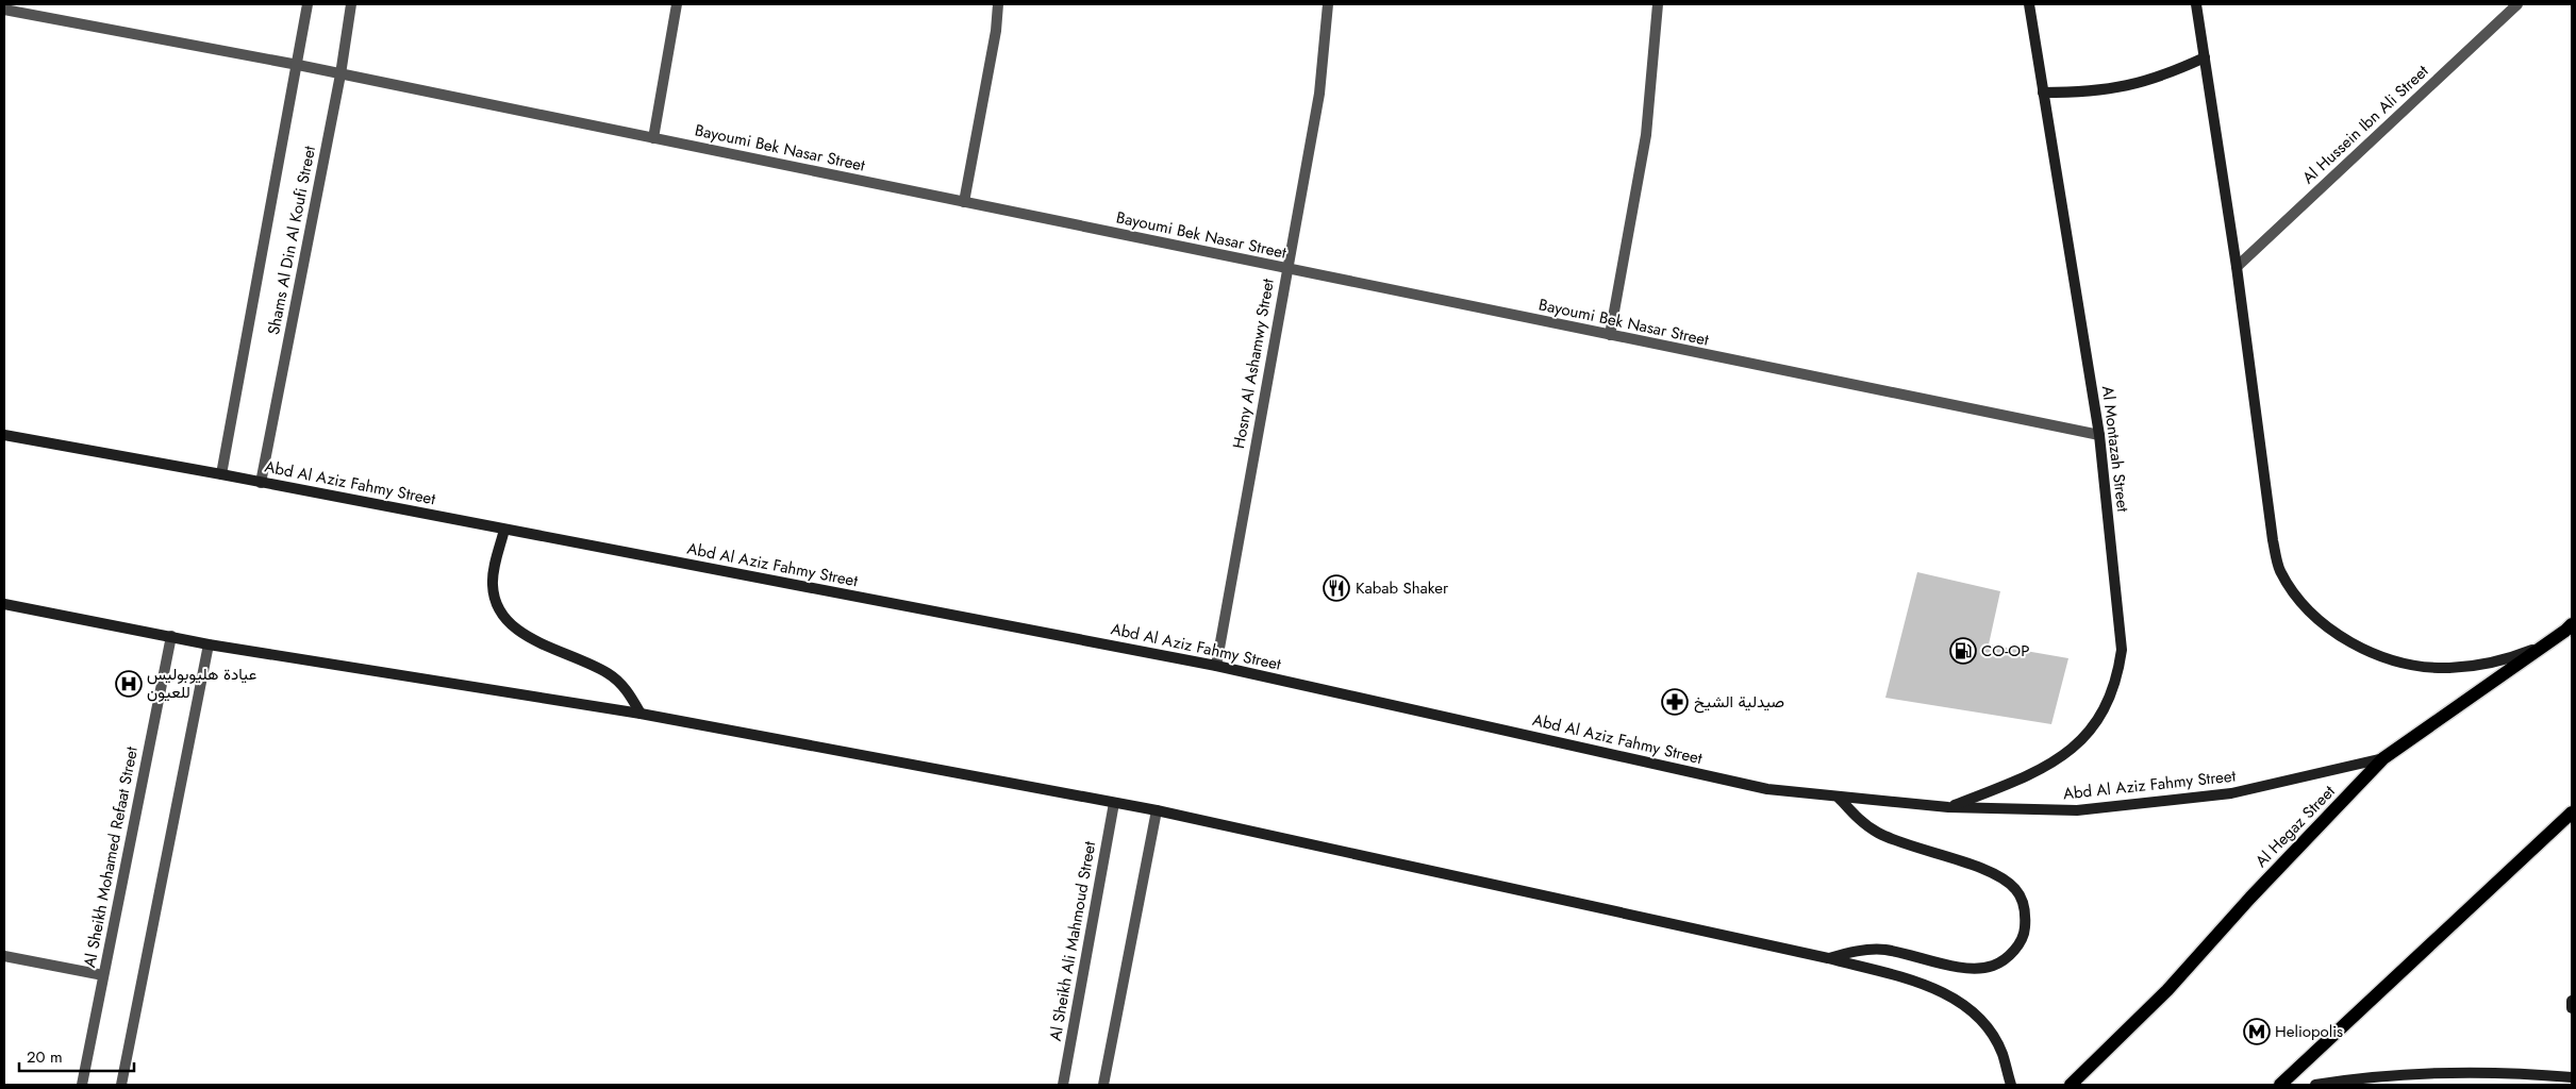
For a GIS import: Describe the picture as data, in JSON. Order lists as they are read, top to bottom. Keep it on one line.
{"streets":{"main road":["Al Montazah Street","Abd Al Aziz Fahmy Street","Al Hegaz Street"],"street":["Al Hussein Ibn Ali Street","Bayoumi Bek Nasar Street","Shams Al Din Al Koufi Street","Hosny Al Ashamwy Street","Al Sheikh Mohamed Refaat Street","Al Sheikh Ali Mahmoud Street"]},"crossings":[["Bayoumi Bek Nasar Street","Shams Al Din Al Koufi Street"],["Bayoumi Bek Nasar Street","Hosny Al Ashamwy Street"],["Bayoumi Bek Nasar Street","Al Montazah Street"],["Shams Al Din Al Koufi Street","Abd Al Aziz Fahmy Street"],["Hosny Al Ashamwy Street","Abd Al Aziz Fahmy Street"],["Al Montazah Street","Abd Al Aziz Fahmy Street"],["Abd Al Aziz Fahmy Street","Al Hegaz Street"]],"places":{"restaurant":["Kabab Shaker"],"fuel station":["CO-OP"],"hospital":["عيادة هليوبوليس للعيون"],"pharmacy":["صيدلية الشيخ"],"metro station":["Heliopolis"]},"scale_bar":"20 m"}
